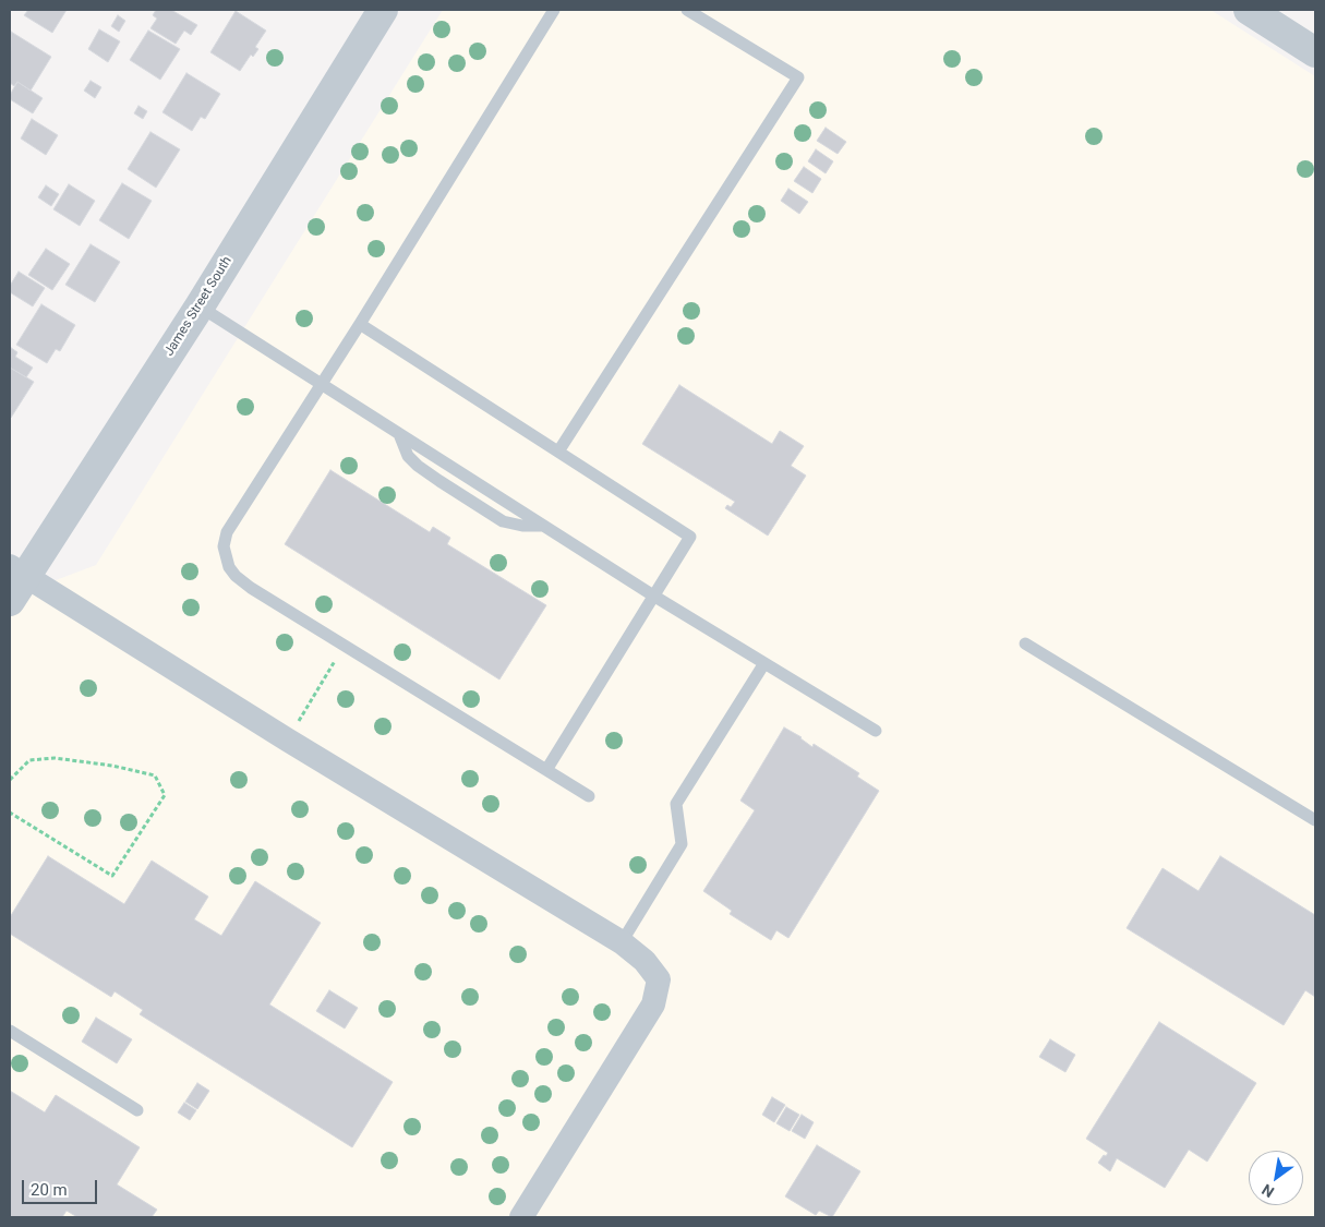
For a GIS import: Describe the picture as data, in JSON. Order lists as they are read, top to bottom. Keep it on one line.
{"streets":{"street":["James Street South"]},"scale_bar":"20 m","north":"bottom left"}
